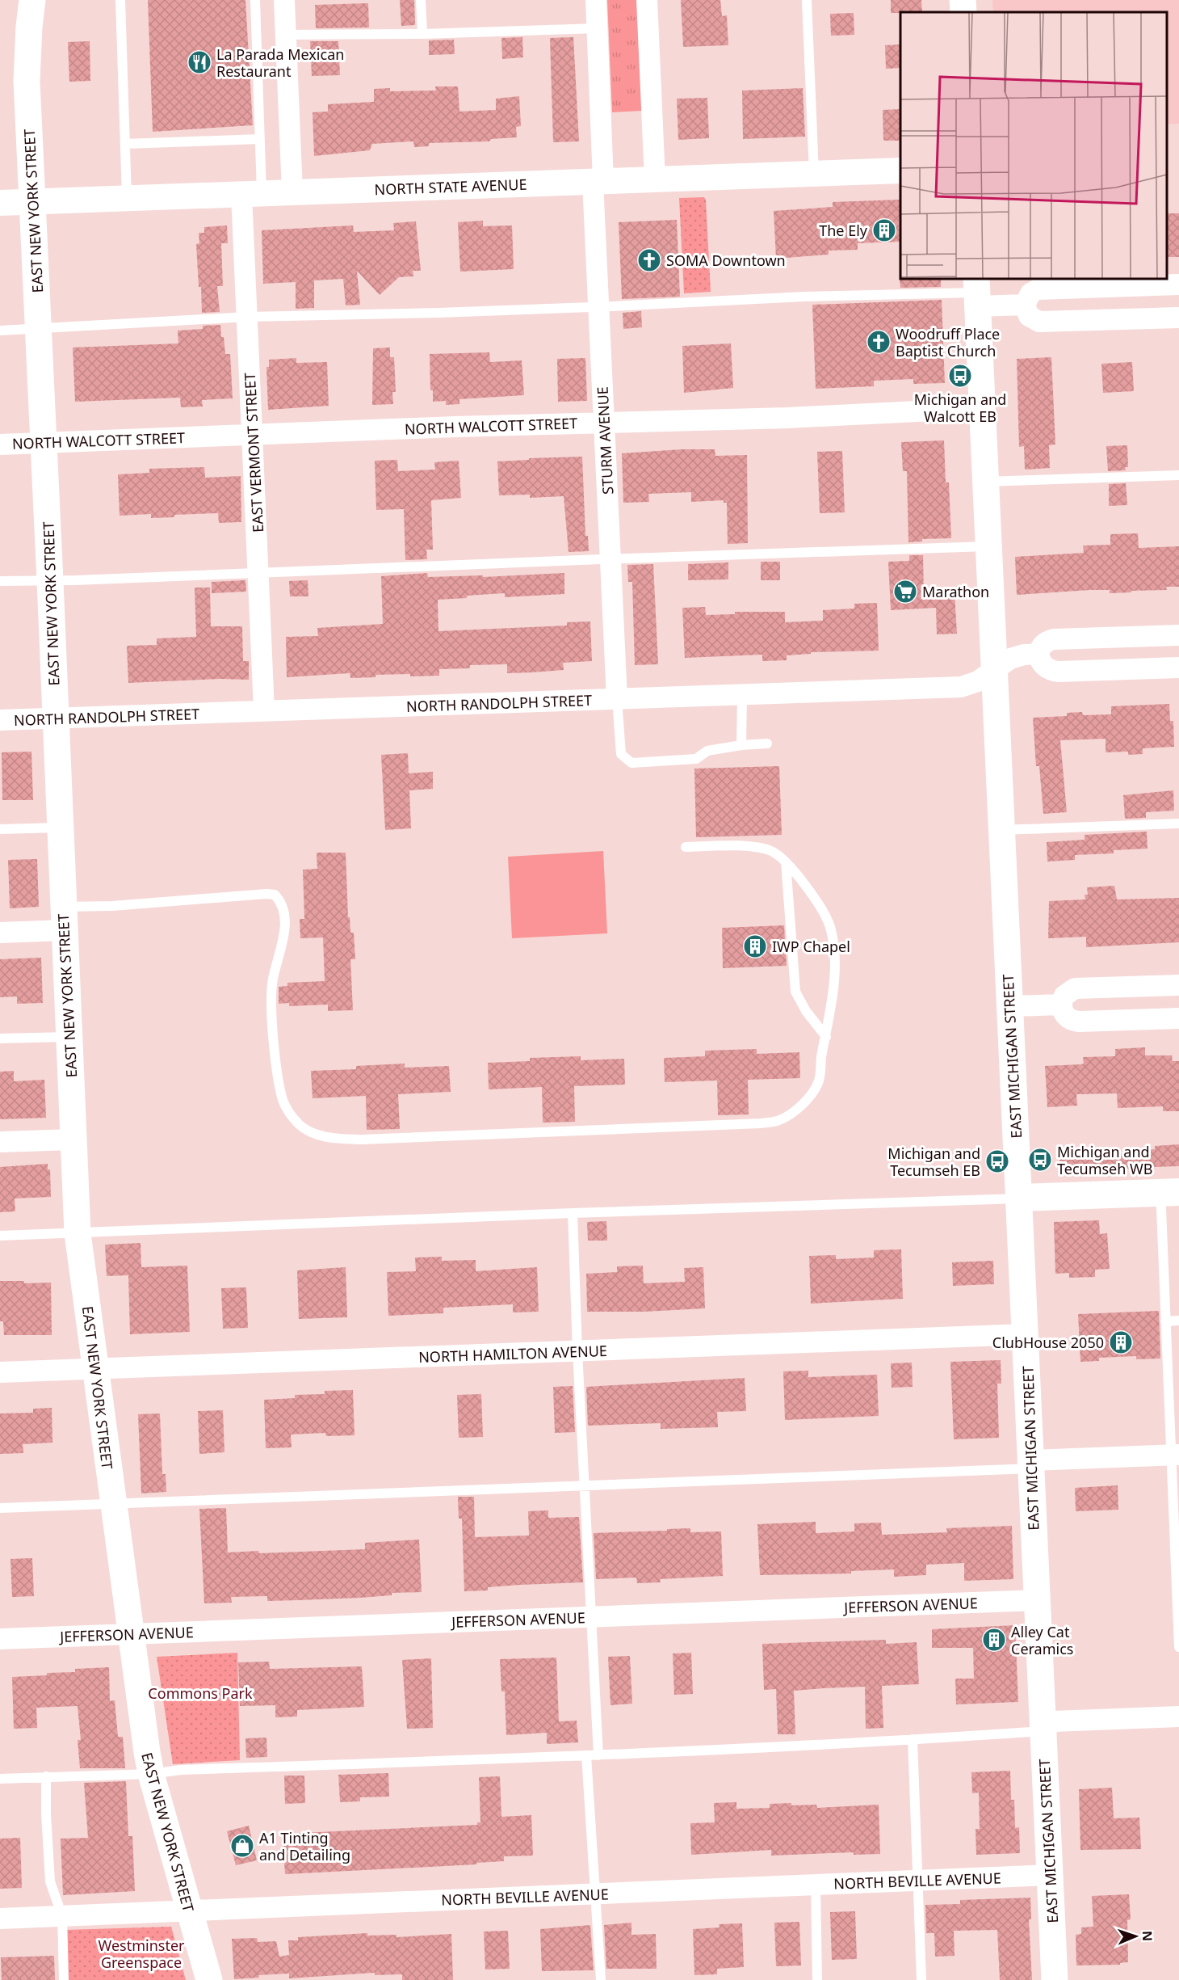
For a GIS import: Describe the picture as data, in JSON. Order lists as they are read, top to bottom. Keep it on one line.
{"streets":{"main road":["EAST NEW YORK STREET","EAST MICHIGAN STREET"],"street":["NORTH STATE AVENUE","NORTH WALCOTT STREET","STURM AVENUE","EAST VERMONT STREET","NORTH RANDOLPH STREET","NORTH HAMILTON AVENUE","JEFFERSON AVENUE","NORTH BEVILLE AVENUE"]},"crossings":[["NORTH STATE AVENUE","EAST NEW YORK STREET"],["NORTH STATE AVENUE","STURM AVENUE"],["NORTH STATE AVENUE","EAST VERMONT STREET"],["EAST NEW YORK STREET","NORTH WALCOTT STREET"],["EAST NEW YORK STREET","NORTH RANDOLPH STREET"],["EAST NEW YORK STREET","NORTH HAMILTON AVENUE"],["EAST NEW YORK STREET","JEFFERSON AVENUE"],["EAST NEW YORK STREET","NORTH BEVILLE AVENUE"],["NORTH WALCOTT STREET","STURM AVENUE"],["NORTH WALCOTT STREET","EAST VERMONT STREET"],["NORTH WALCOTT STREET","EAST MICHIGAN STREET"],["STURM AVENUE","NORTH RANDOLPH STREET"],["EAST VERMONT STREET","NORTH RANDOLPH STREET"],["NORTH RANDOLPH STREET","EAST MICHIGAN STREET"],["EAST MICHIGAN STREET","NORTH HAMILTON AVENUE"],["EAST MICHIGAN STREET","JEFFERSON AVENUE"],["EAST MICHIGAN STREET","NORTH BEVILLE AVENUE"]],"parks":["Commons Park","Westminster Greenspace"],"places":{"restaurant":["La Parada Mexican Restaurant"],"building":["The Ely","IWP Chapel","ClubHouse 2050","Alley Cat Ceramics"],"church":["SOMA Downtown","Woodruff Place Baptist Church"],"bus stop":["Michigan and Walcott EB","Michigan and Tecumseh WB","Michigan and Tecumseh EB"],"supermarket":["Marathon"],"shop":["A1 Tinting and Detailing"]},"north":"right"}
